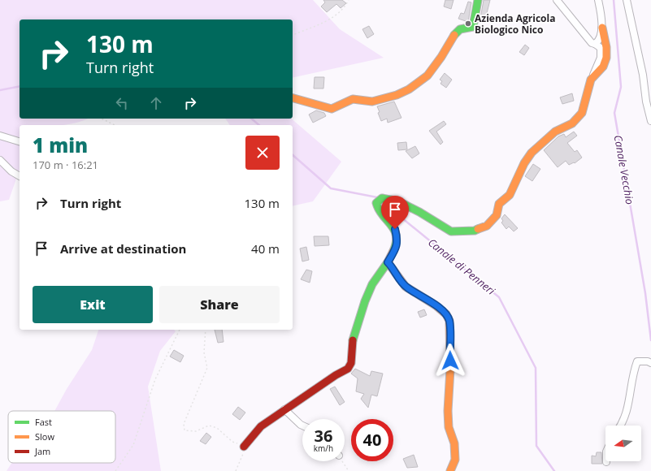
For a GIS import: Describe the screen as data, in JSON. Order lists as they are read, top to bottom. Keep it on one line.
{"water":["Canale Vecchio","Canale di Penneri"],"places":["Azienda Agricola Biologico Nico"],"legend":["Fast","Slow","Jam"],"north":"left","page":{"turn":["130 m","Turn right"],"heading":["1 min","170 m · 16:21"],"list":[{"name":"Turn right","value":"130 m"},{"name":"Arrive at destination","value":"40 m"}],"buttons":["Exit","Share"],"speed":"36 km/h","limit":"40"}}
